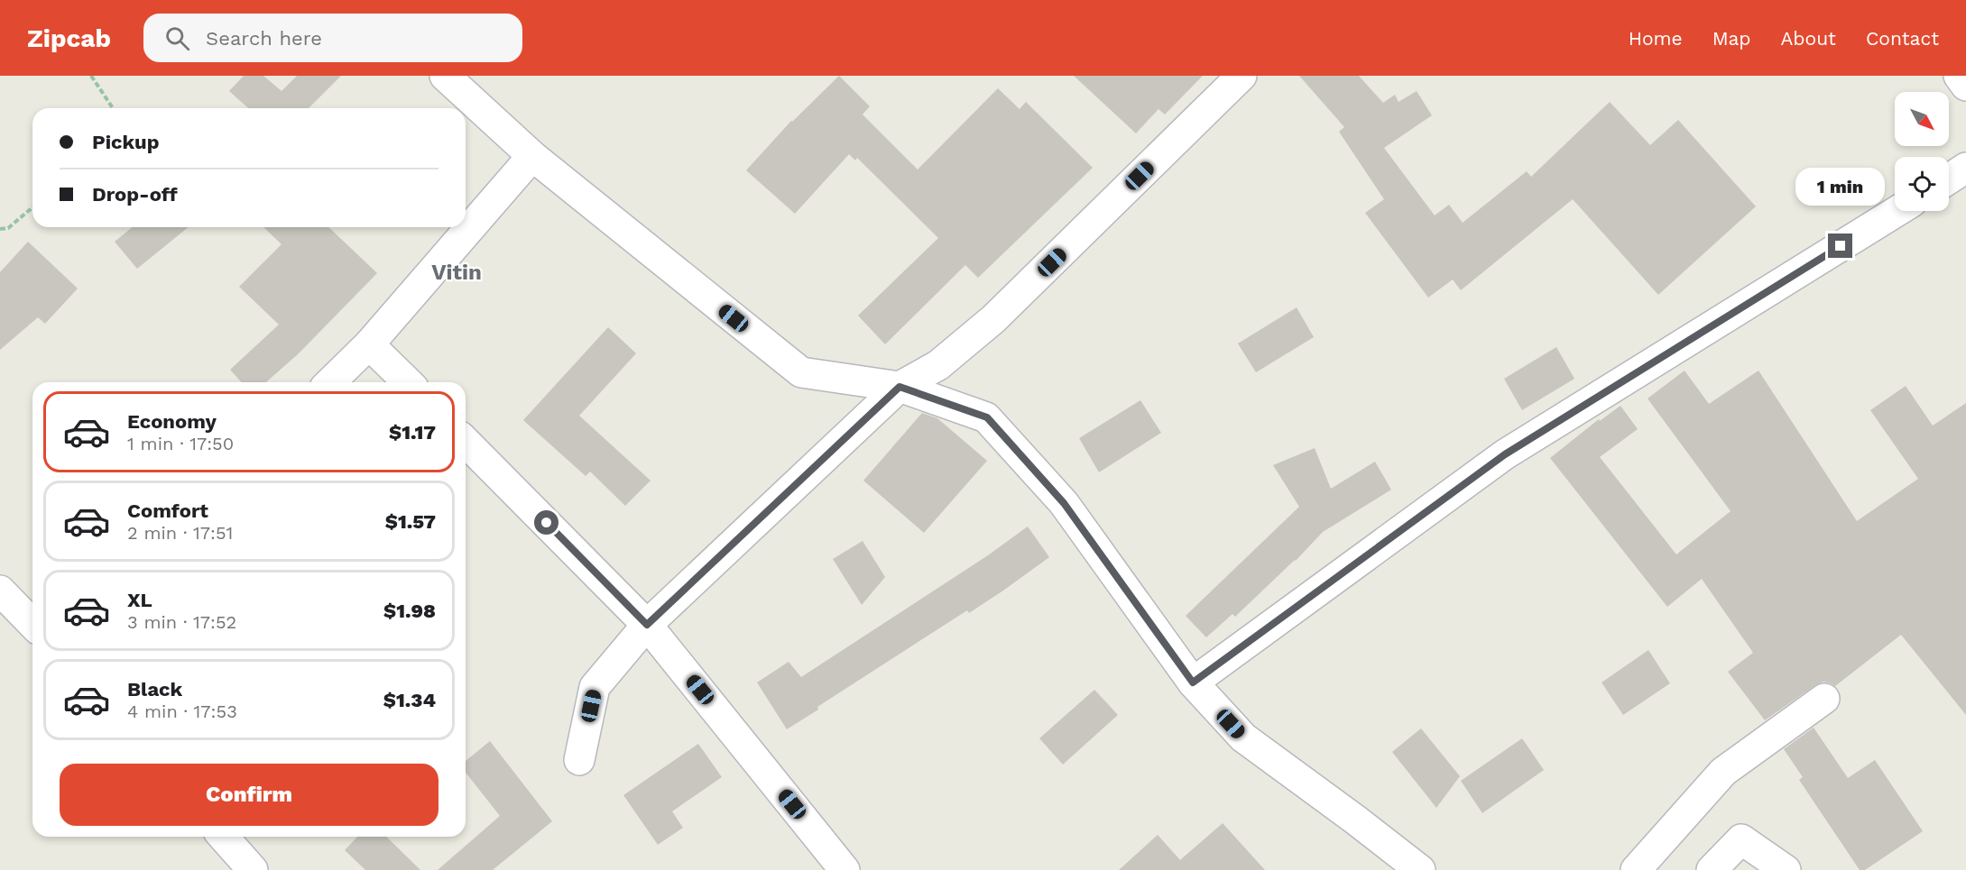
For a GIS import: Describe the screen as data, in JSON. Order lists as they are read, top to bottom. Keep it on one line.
{"districts":["Vitin"],"north":"bottom right","page":{"header":"Zipcab","search":"Search here","nav":["Home","Map","About","Contact"],"banner":["Pickup","Drop-off"],"bubble":"1 min","list":[{"name":"Economy","note":"1 min · 17:50","value":"$1.17"},{"name":"Comfort","note":"2 min · 17:51","value":"$1.57"},{"name":"XL","note":"3 min · 17:52","value":"$1.98"},{"name":"Black","note":"4 min · 17:53","value":"$1.34"}],"buttons":"Confirm"}}
